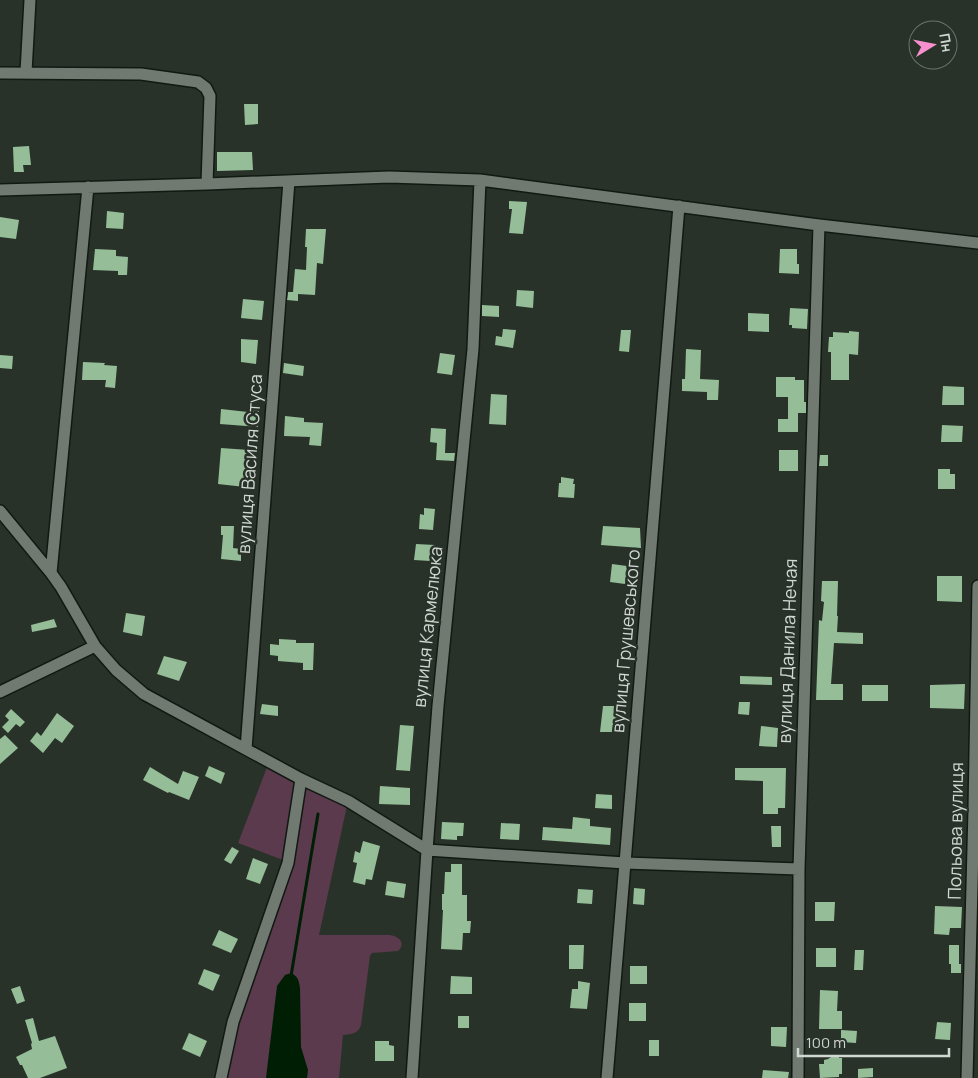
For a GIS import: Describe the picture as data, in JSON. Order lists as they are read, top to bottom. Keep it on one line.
{"streets":{"street":["вулиця Василя Стуса","вулиця Кармелюка","вулиця Грушевського","вулиця Данила Нечая","Польова вулиця"]},"scale_bar":"100 m","north":"right"}
